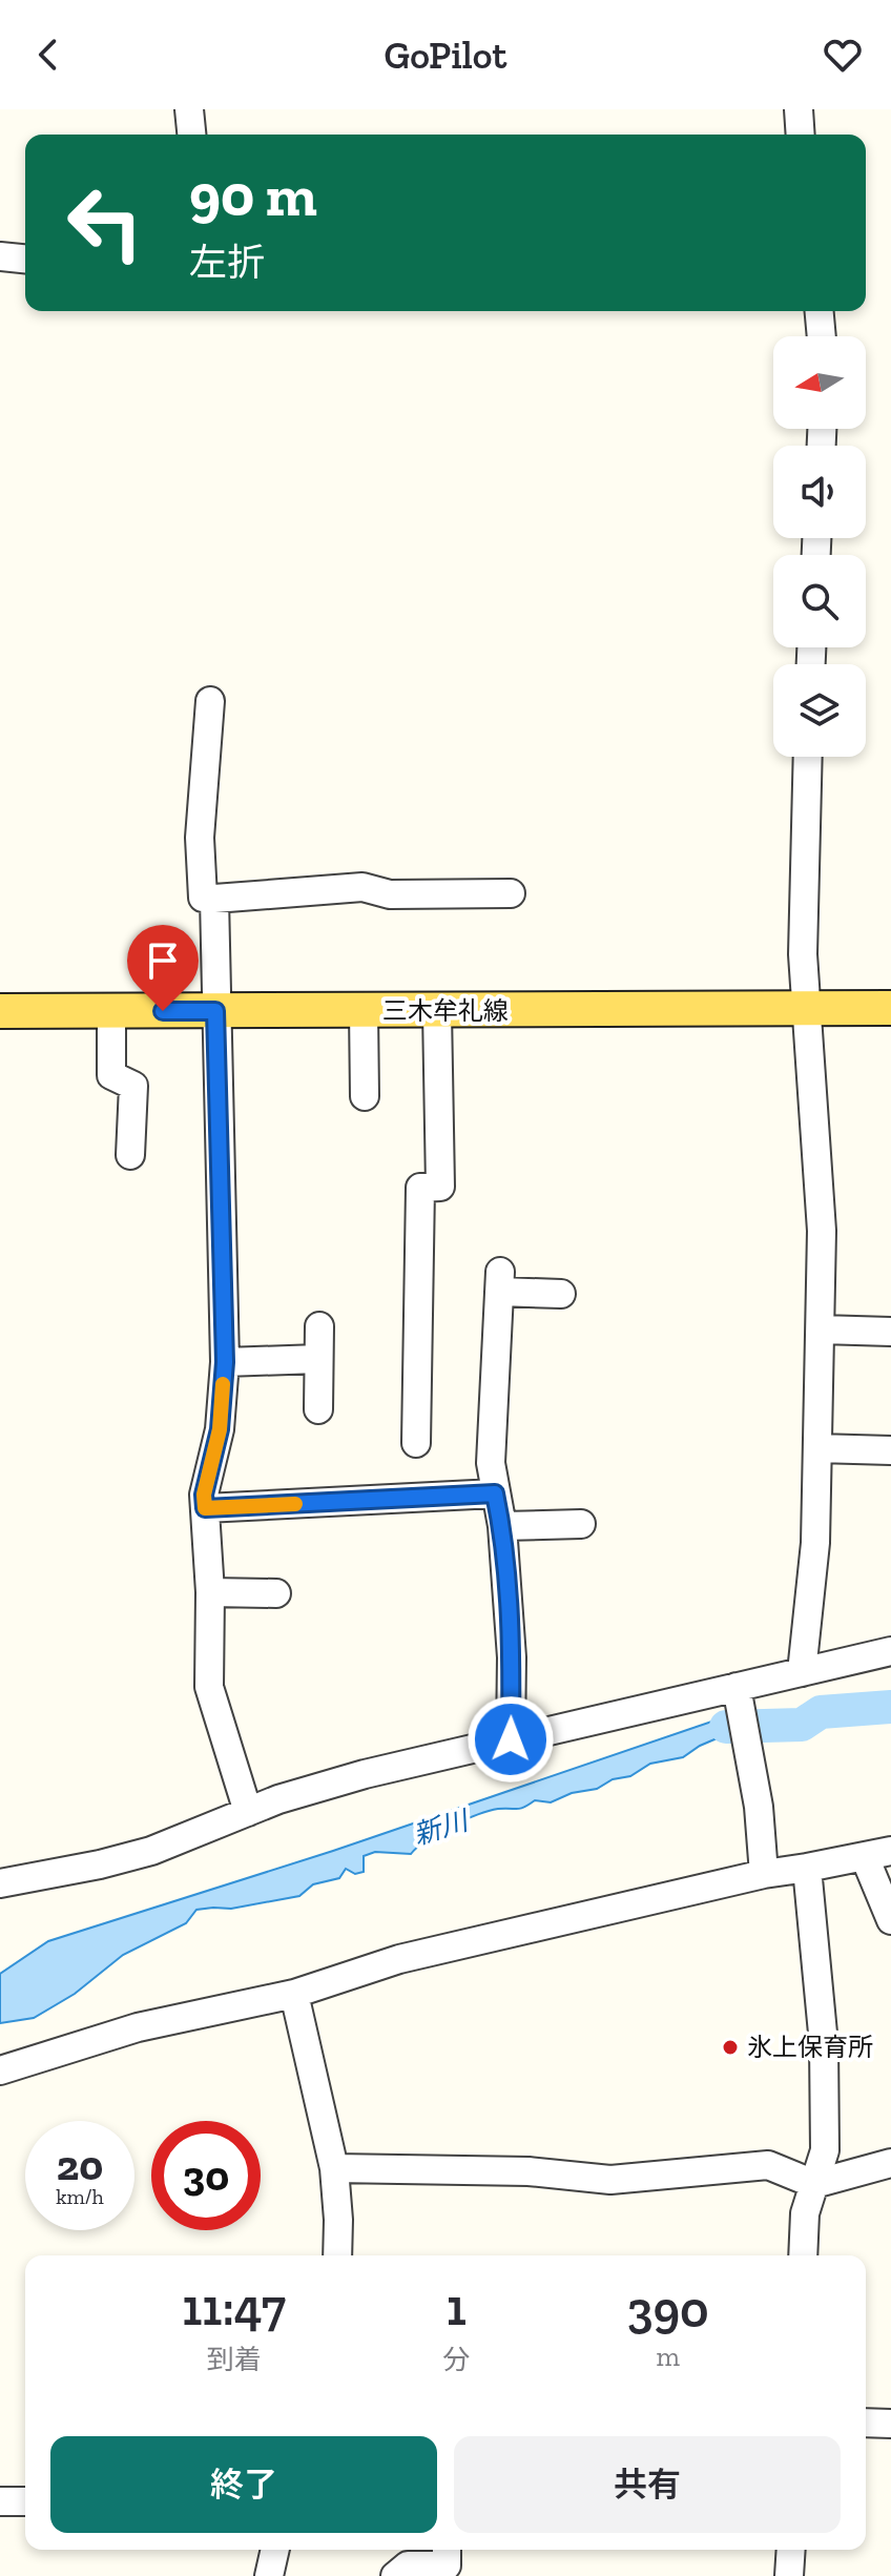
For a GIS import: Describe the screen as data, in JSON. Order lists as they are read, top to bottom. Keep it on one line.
{"streets":{"main road":["三木牟礼線"]},"water":["新川"],"places":["氷上保育所"],"north":"left","page":{"header":"GoPilot","turn":["90 m","左折"],"speed":"20 km/h","limit":"30","eta":["11:47","到着","1","分","390","m"],"buttons":["終了","共有"]}}
